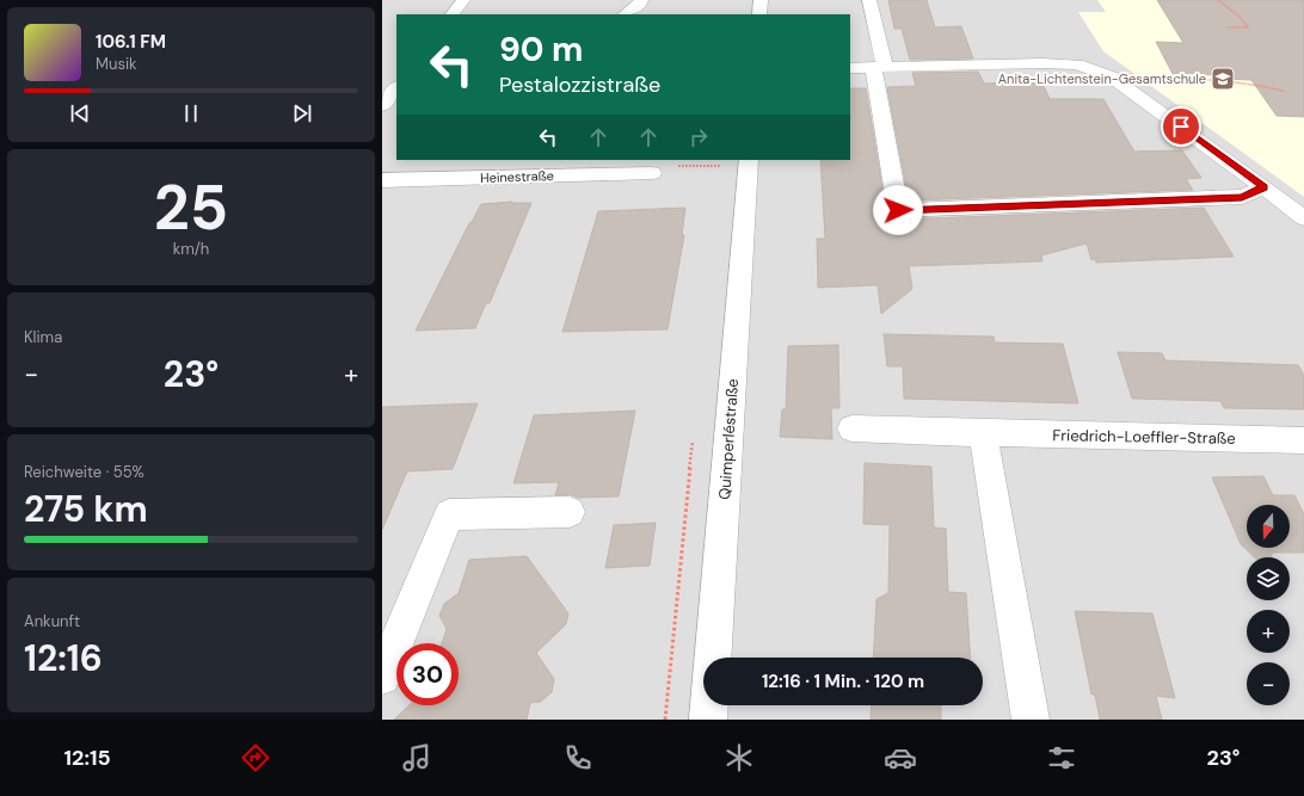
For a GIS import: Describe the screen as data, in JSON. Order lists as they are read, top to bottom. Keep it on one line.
{"streets":{"street":["Heinestraße","Friedrich-Loeffler-Straße","Quimperléstraße"]},"places":{"school or university":["Anita-Lichtenstein-Gesamtschule"]},"north":"bottom","page":{"turn":["90 m","Pestalozzistraße"],"song":["106.1 FM","Musik"],"tile":[["25","km/h"],"Klima",["Reichweite · 55%","275 km"],["Ankunft","12:16"]],"heat":["−","23°","+"],"map_buttons":["+","−"],"limit":"30","trip":"12:16 · 1 Min. · 120 m","tabs":["12:15","23°"]}}
